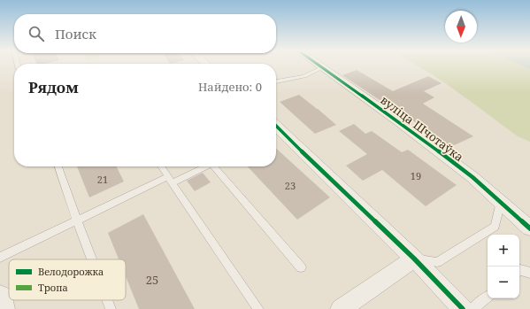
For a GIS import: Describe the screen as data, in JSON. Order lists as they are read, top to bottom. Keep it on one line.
{"streets":{"street":["вуліца Шчотаўка"]},"house_numbers":["19","21","23","25"],"legend":["Велодорожка","Тропа"],"north":"bottom","page":{"search":"Поиск","heading":["Рядом","Найдено: 0"],"map_buttons":["+","−"]}}
